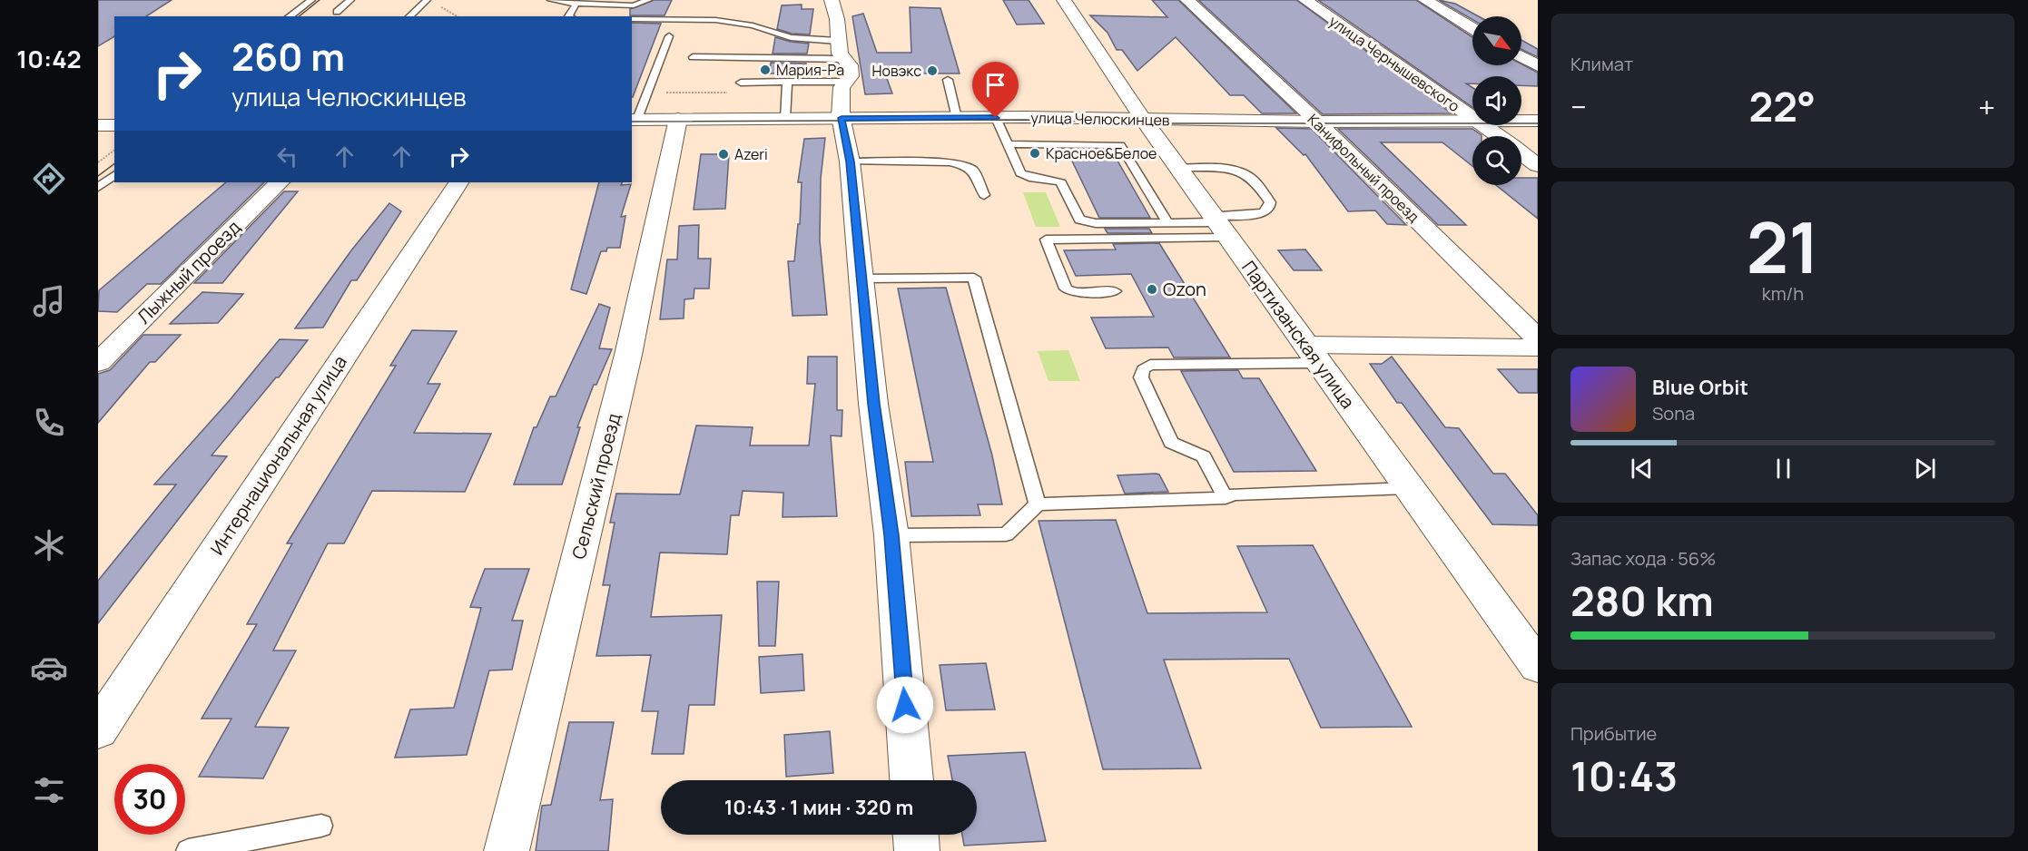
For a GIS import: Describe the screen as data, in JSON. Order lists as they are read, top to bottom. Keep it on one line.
{"streets":{"street":["улица Чернышевского","улица Челюскинцев","Канифольный проезд","Лыжный проезд","Партизанская улица","Интернациональная улица","Сельский проезд"]},"crossings":[["улица Челюскинцев","Канифольный проезд"],["улица Челюскинцев","Партизанская улица"],["улица Челюскинцев","Сельский проезд"]],"places":["Мария-Ра","Новэкс","Красное&Белое","Azeri","Ozon"],"north":"bottom right","page":{"tabs":"10:42","tile":["Климат",["21","km/h"],["Запас хода · 56%","280 km"],["Прибытие","10:43"]],"turn":["260 m","улица Челюскинцев"],"heat":["−","22°","+"],"song":["Blue Orbit","Sona"],"limit":"30","trip":"10:43 · 1 мин · 320 m"}}
